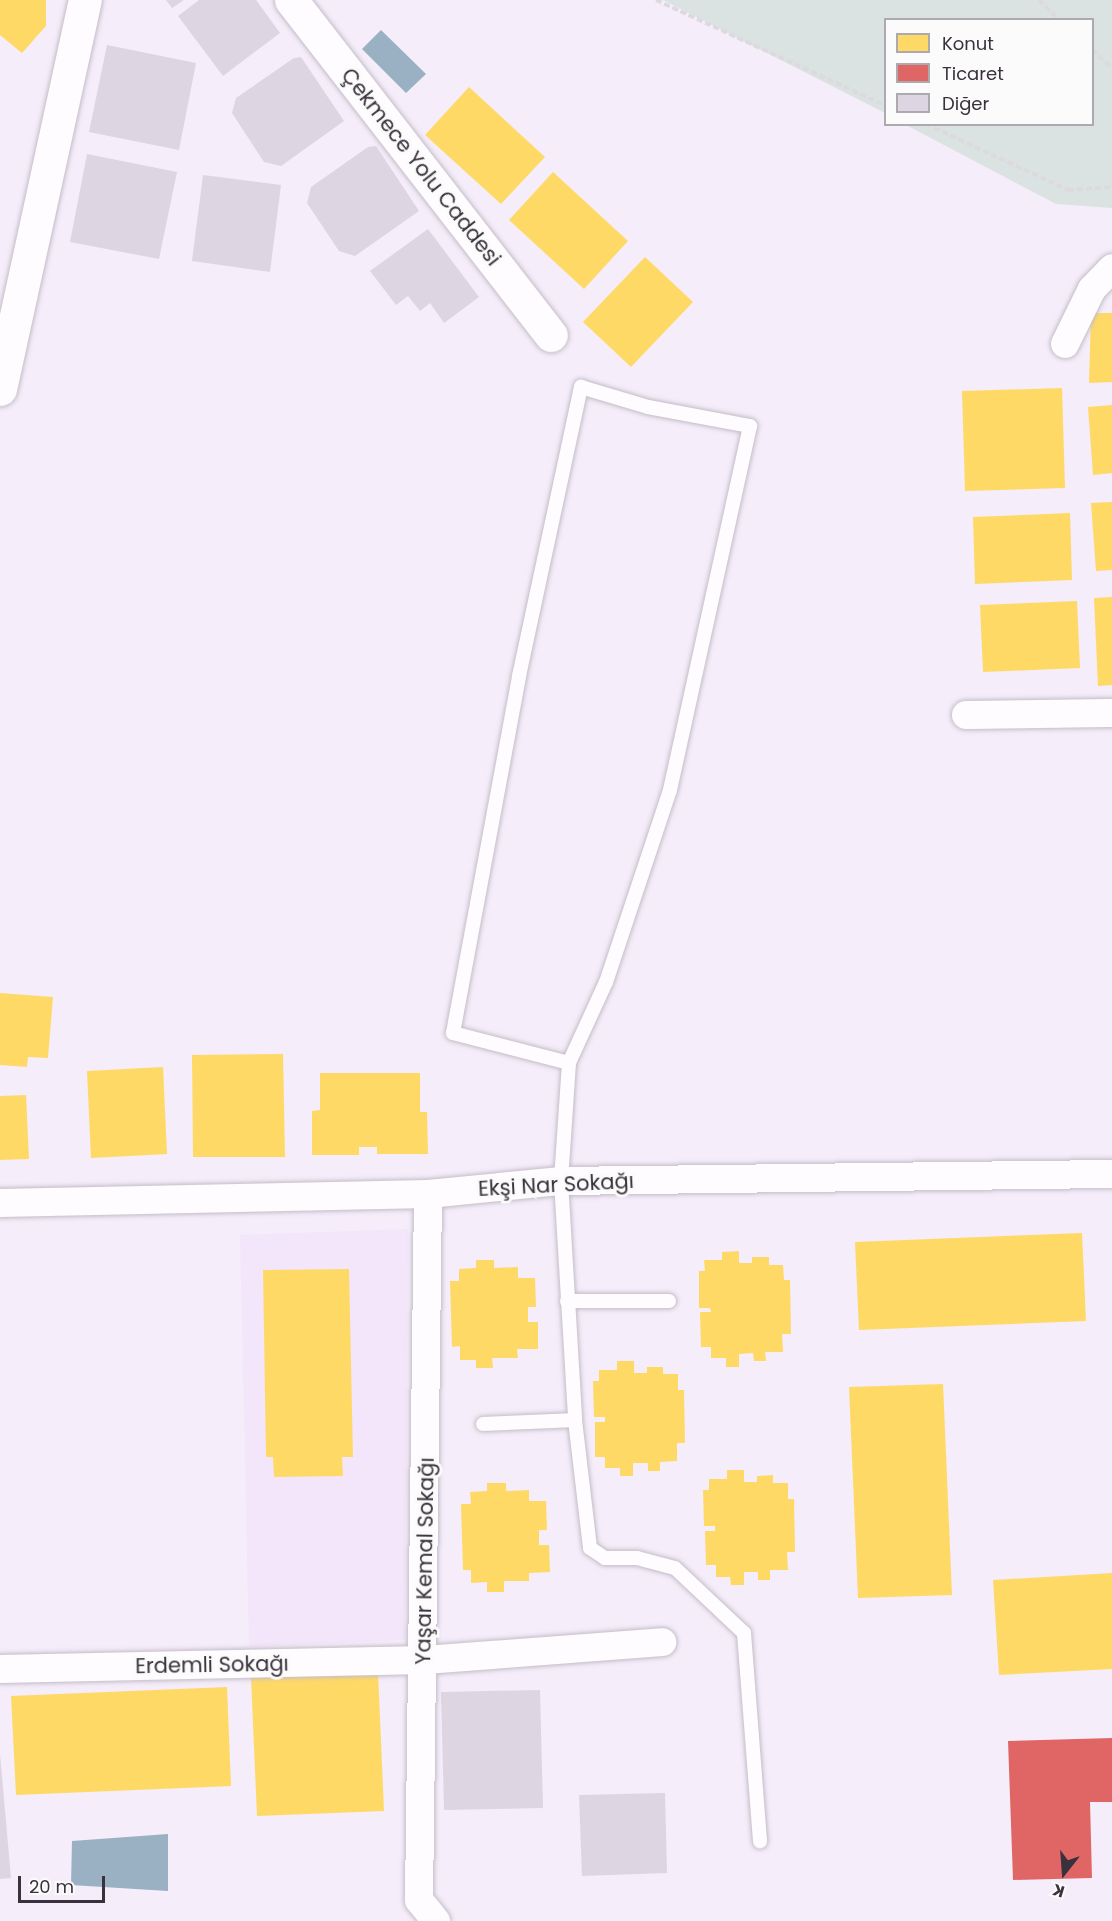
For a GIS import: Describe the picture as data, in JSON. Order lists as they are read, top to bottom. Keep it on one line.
{"streets":{"main road":["Çekmece Yolu Caddesi"],"street":["Ekşi Nar Sokağı","Yaşar Kemal Sokağı","Erdemli Sokağı"]},"crossings":[["Ekşi Nar Sokağı","Yaşar Kemal Sokağı"],["Yaşar Kemal Sokağı","Erdemli Sokağı"]],"legend":["Konut","Ticaret","Diğer"],"scale_bar":"20 m","north":"bottom"}
